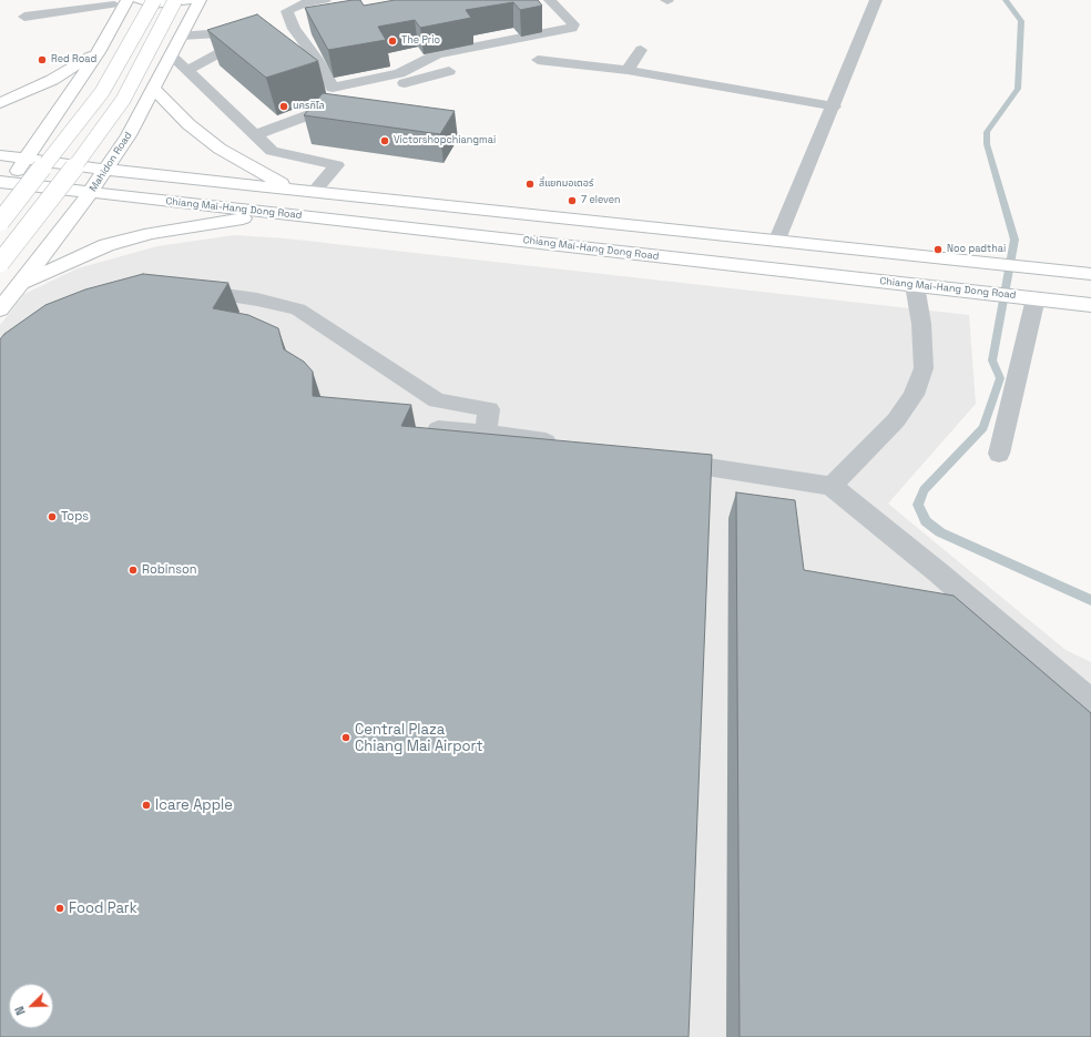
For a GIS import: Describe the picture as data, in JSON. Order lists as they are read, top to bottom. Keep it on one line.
{"streets":{"main road":["Mahidon Road","Chiang Mai-Hang Dong Road"]},"crossings":[["Mahidon Road","Chiang Mai-Hang Dong Road"]],"places":["The Prio","Red Road","นครกิโล","Victorshopchiangmai","สี่แยกมอเตอร์","7 eleven","Noo padthai","Tops","Robinson","Central Plaza Chiang Mai Airport","Icare Apple","Food Park"],"north":"bottom left"}
